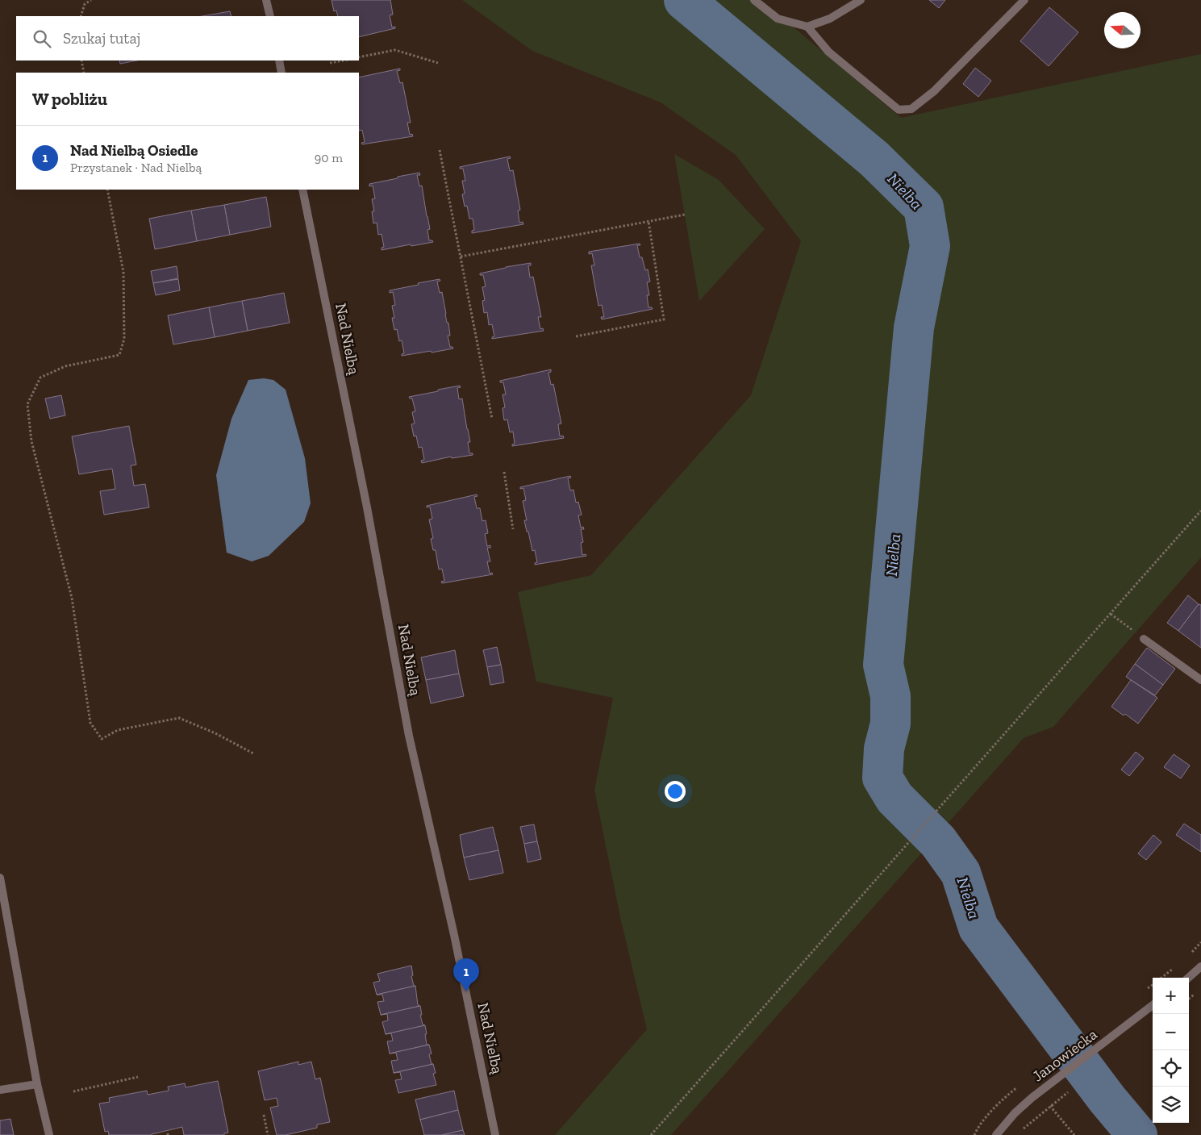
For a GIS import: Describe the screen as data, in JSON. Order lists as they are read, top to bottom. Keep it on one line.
{"streets":{"street":["Nad Nielbą","Janowiecka"]},"water":["Nielba"],"north":"left","page":{"search":"Szukaj tutaj","heading":"W pobliżu","list":[{"mark":"1","name":"Nad Nielbą Osiedle","note":"Przystanek · Nad Nielbą","value":"90 m"}],"pins":"1","map_buttons":["+","−"]}}
